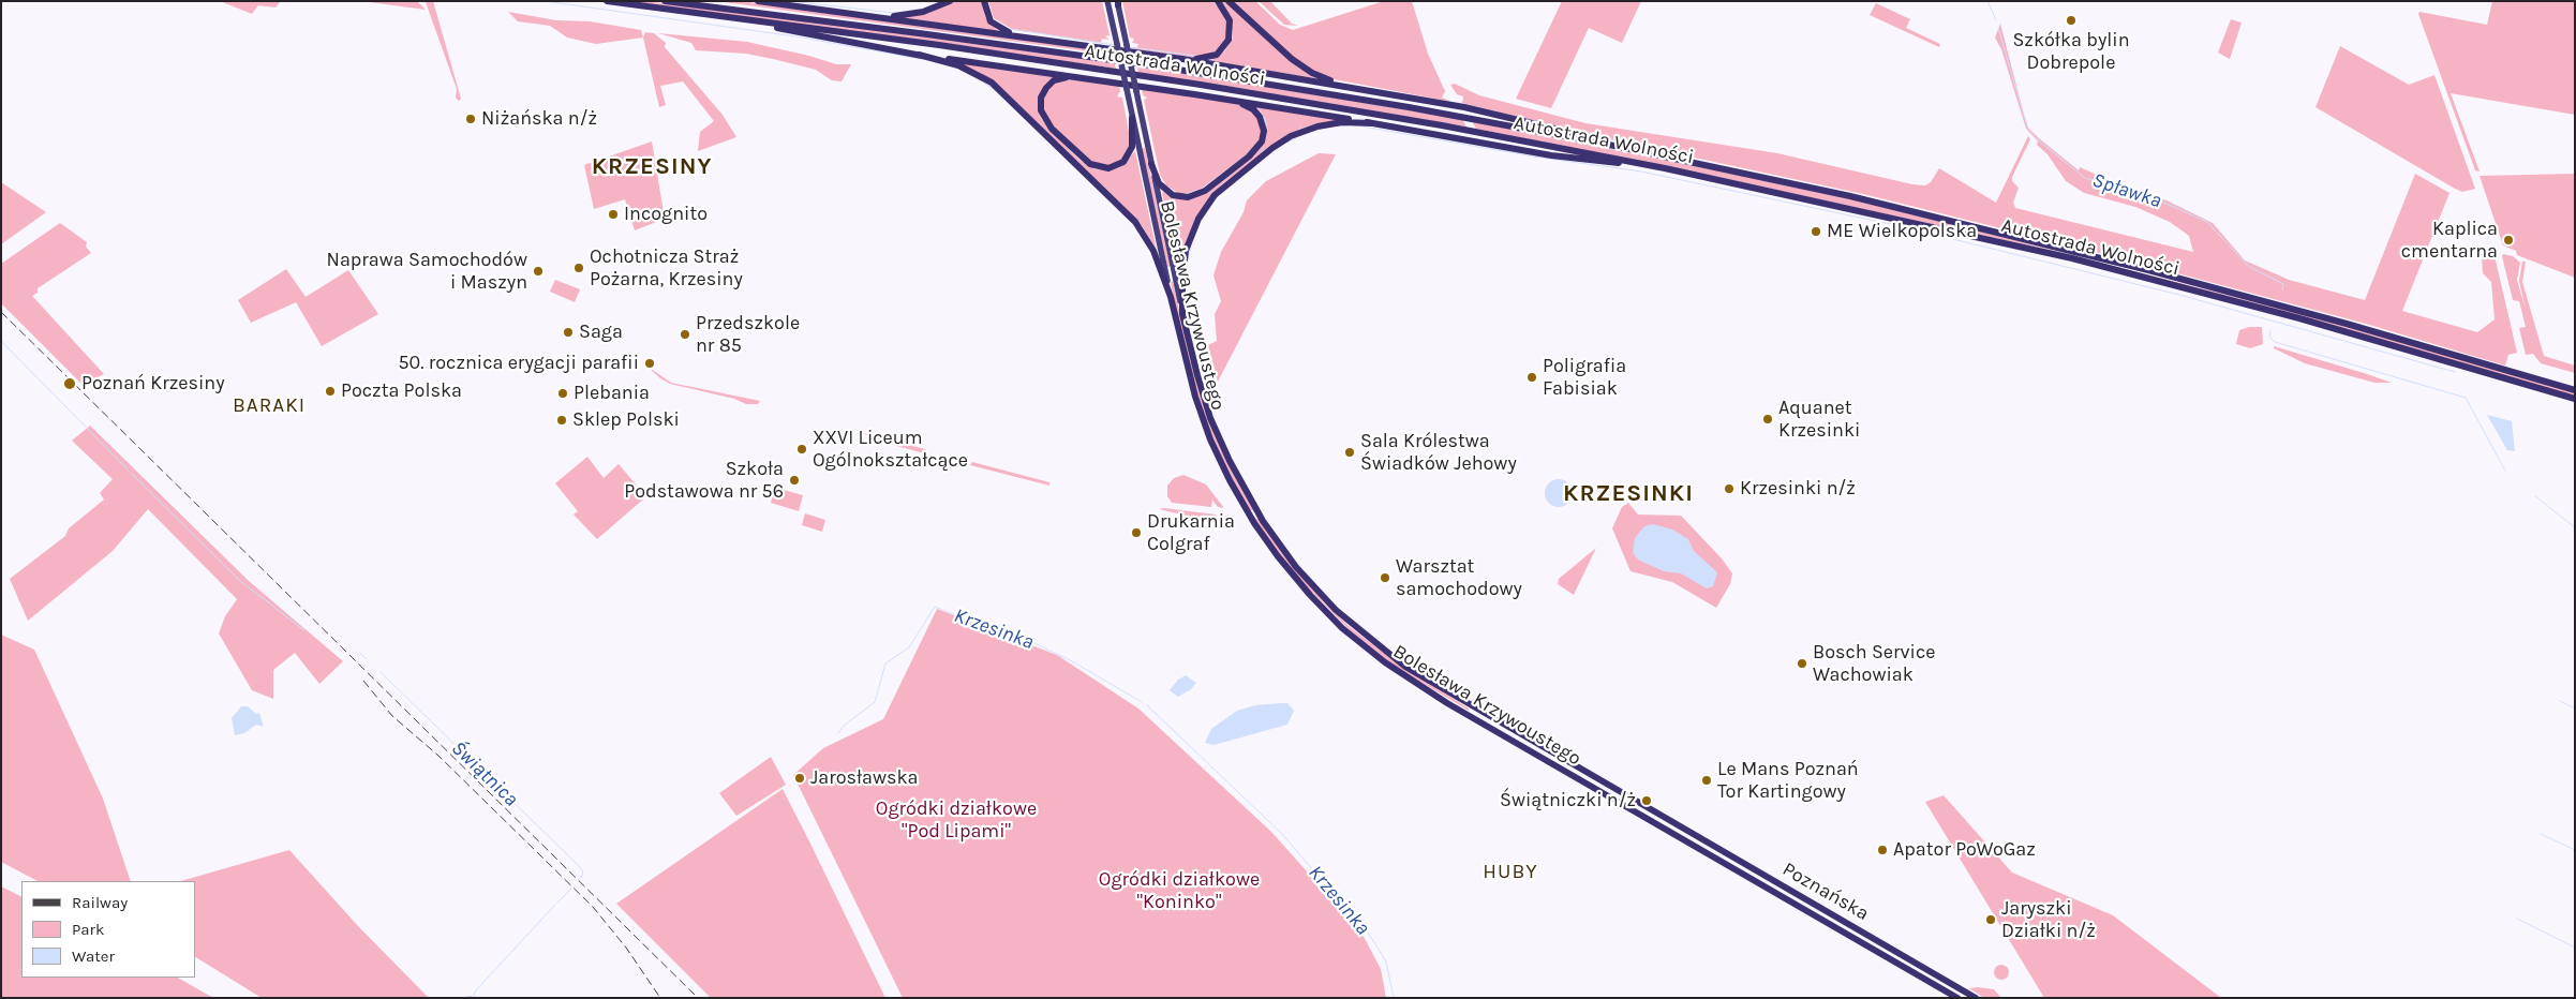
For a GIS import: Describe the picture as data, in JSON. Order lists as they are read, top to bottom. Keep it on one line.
{"streets":{"highway":["Autostrada Wolności","Bolesława Krzywoustego","Poznańska"]},"crossings":[["Bolesława Krzywoustego","Poznańska"]],"districts":["KRZESINY","BARAKI","KRZESINKI","HUBY"],"water":["Spławka","Krzesinka","Świątnica"],"parks":["Ogródki działkowe \"Pod Lipami\"","Ogródki działkowe \"Koninko\""],"places":["Szkółka bylin Dobrepole","Niżańska n/ż","Incognito","ME Wielkopolska","Kaplica cmentarna","Ochotnicza Straż Pożarna, Krzesiny","Naprawa Samochodów i Maszyn","Saga","Przedszkole nr 85","50. rocznica erygacji parafii","Poligrafia Fabisiak","Poznań Krzesiny","Poczta Polska","Plebania","Aquanet Krzesinki","Sklep Polski","XXVI Liceum Ogólnokształcące","Sala Królestwa Świadków Jehowy","Szkoła Podstawowa nr 56","Krzesinki n/ż","Drukarnia Colgraf","Warsztat samochodowy","Bosch Service Wachowiak","Jarosławska","Le Mans Poznań Tor Kartingowy","Świątniczki n/ż","Apator PoWoGaz","Jaryszki Działki n/ż"],"legend":["Railway","Park","Water"]}
